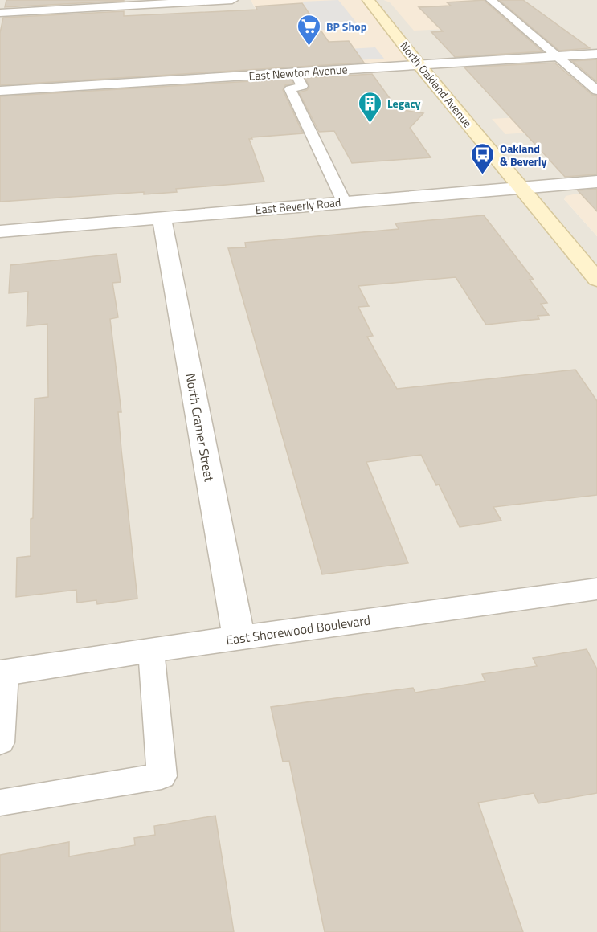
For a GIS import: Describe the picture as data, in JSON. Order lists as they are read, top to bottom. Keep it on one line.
{"streets":{"main road":["North Oakland Avenue"],"street":["East Newton Avenue","East Beverly Road","North Cramer Street","East Shorewood Boulevard"]},"crossings":[["East Newton Avenue","North Oakland Avenue"],["North Oakland Avenue","East Beverly Road"],["East Beverly Road","North Cramer Street"],["North Cramer Street","East Shorewood Boulevard"]],"places":{"supermarket":["BP Shop"],"building":["Legacy"],"bus stop":["Oakland & Beverly"]}}
